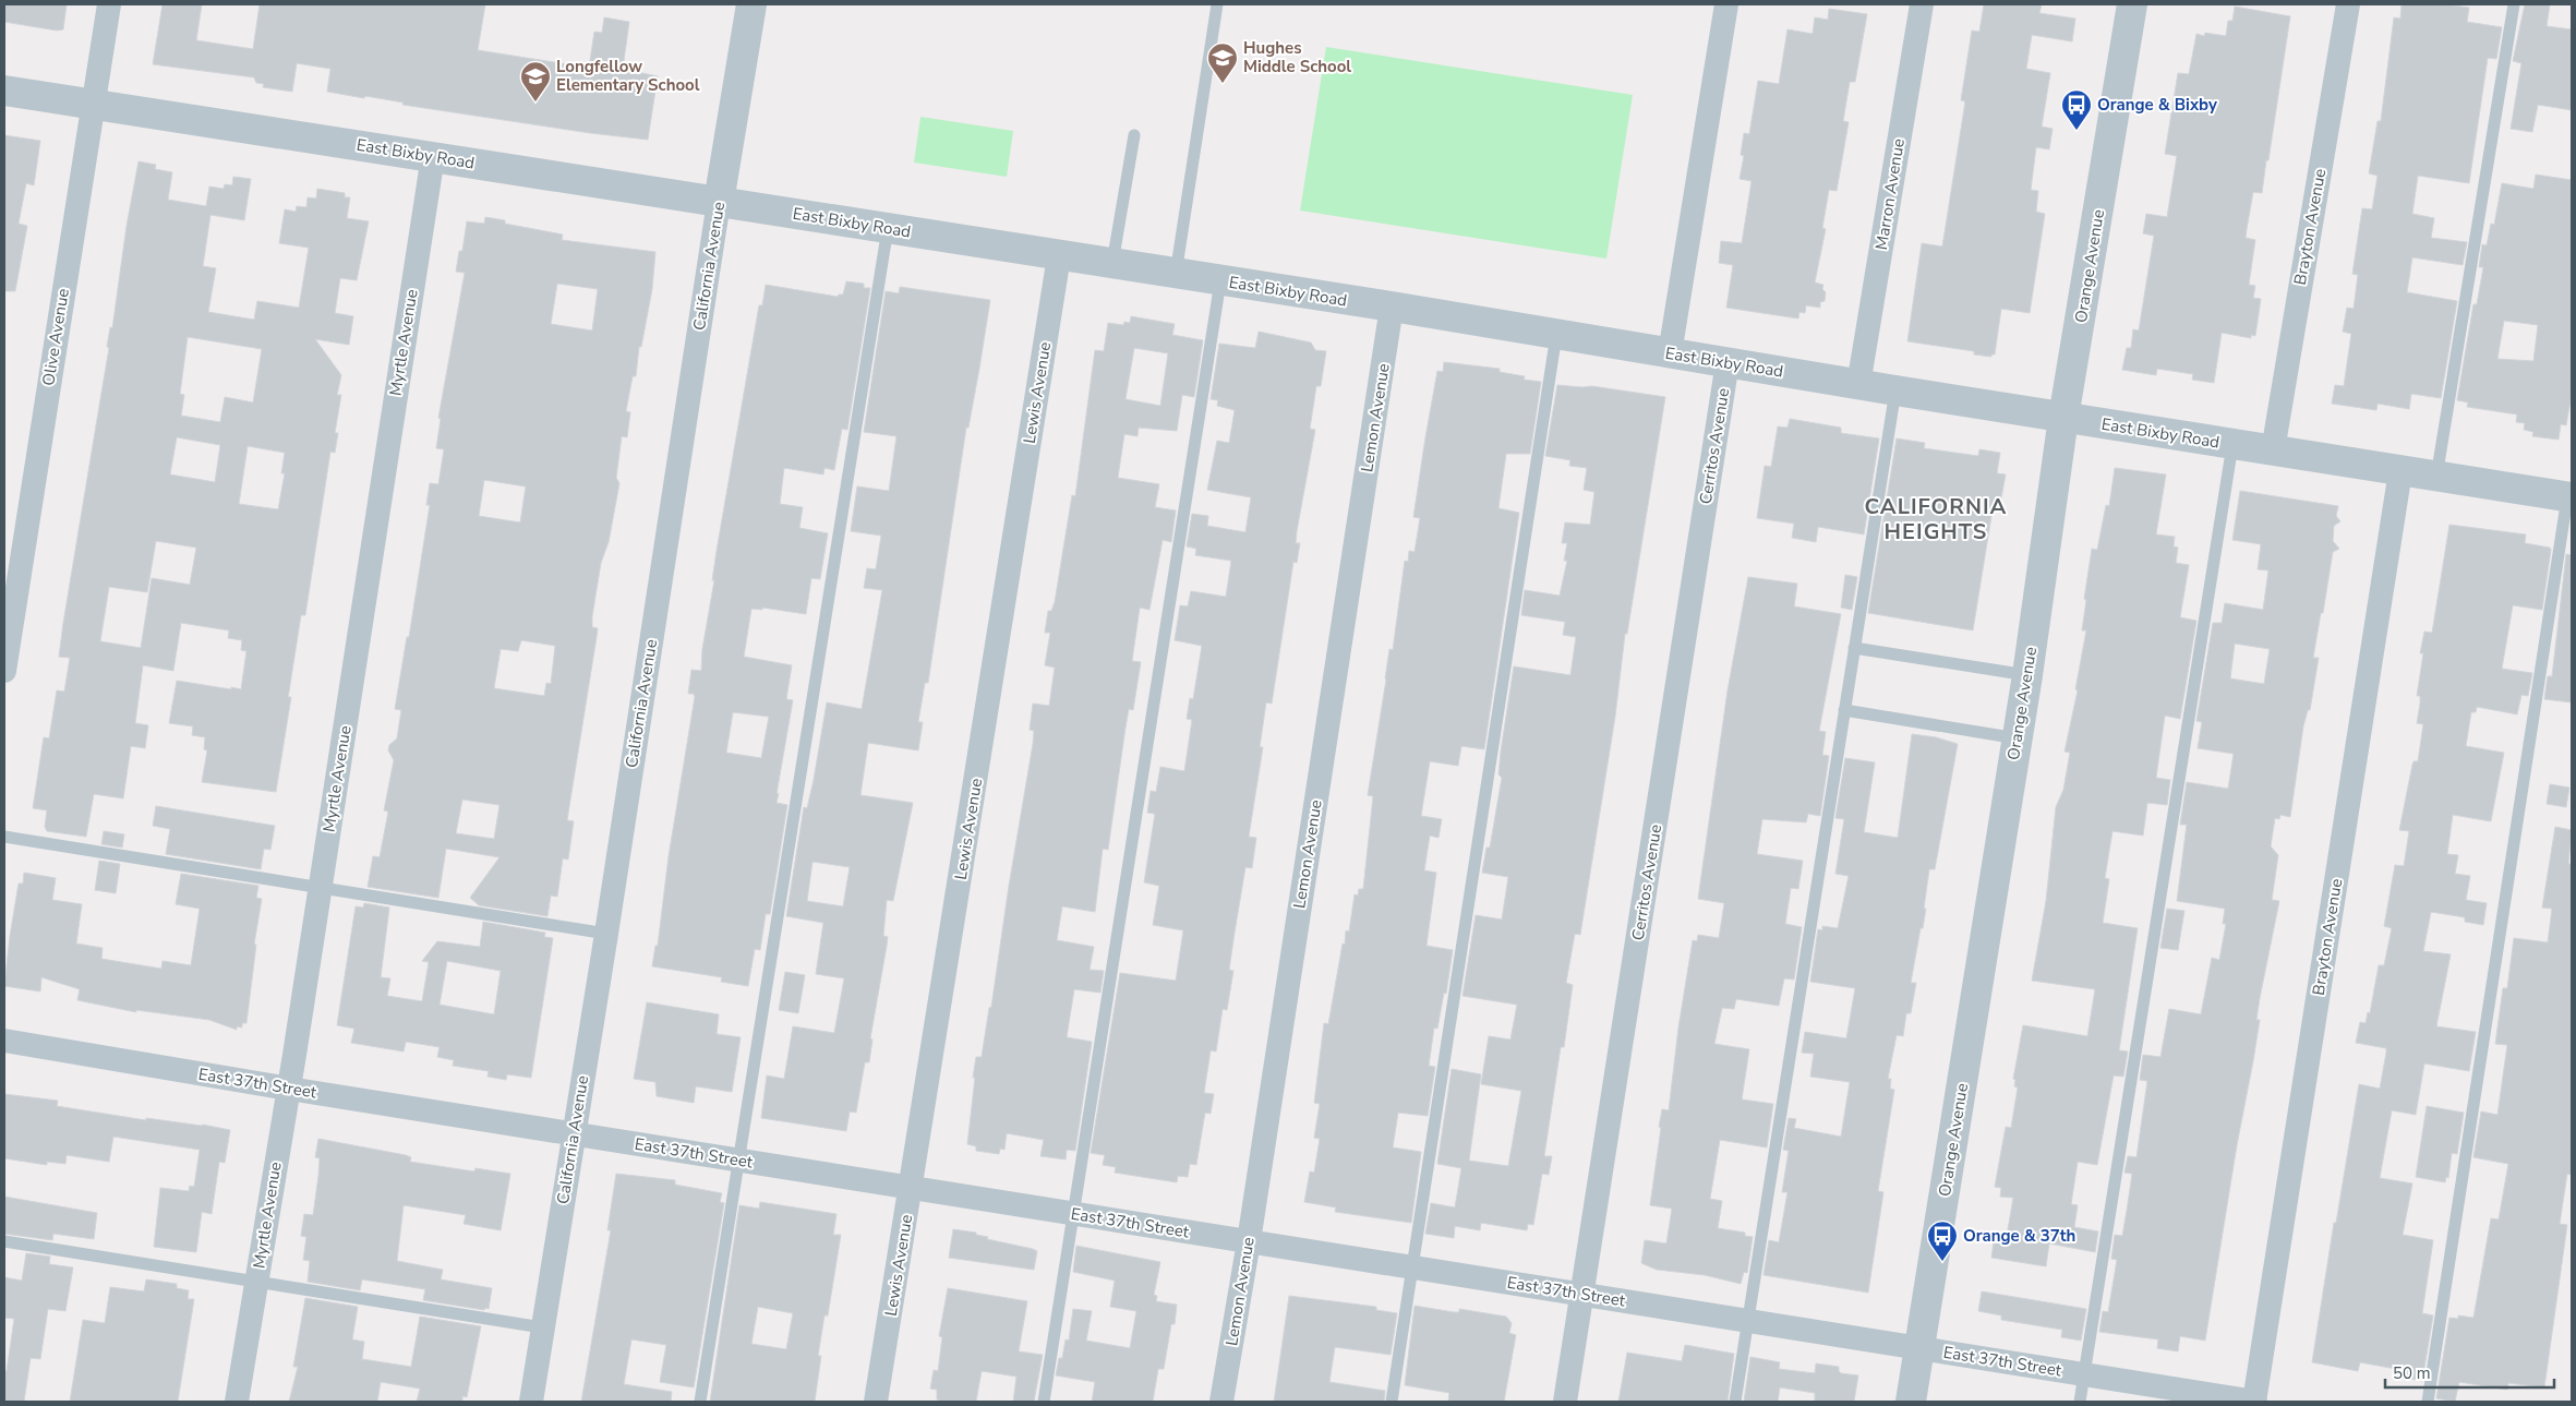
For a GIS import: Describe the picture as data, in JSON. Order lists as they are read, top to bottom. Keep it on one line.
{"streets":{"street":["East Bixby Road","Marron Avenue","Brayton Avenue","California Avenue","Orange Avenue","Olive Avenue","Myrtle Avenue","Lewis Avenue","Lemon Avenue","Cerritos Avenue","East 37th Street"]},"crossings":[["East Bixby Road","Marron Avenue"],["East Bixby Road","Brayton Avenue"],["East Bixby Road","California Avenue"],["East Bixby Road","Orange Avenue"],["East Bixby Road","Olive Avenue"],["East Bixby Road","Myrtle Avenue"],["East Bixby Road","Lewis Avenue"],["East Bixby Road","Lemon Avenue"],["East Bixby Road","Cerritos Avenue"],["Brayton Avenue","East 37th Street"],["California Avenue","East 37th Street"],["Orange Avenue","East 37th Street"],["Myrtle Avenue","East 37th Street"],["Lewis Avenue","East 37th Street"],["Lemon Avenue","East 37th Street"],["Cerritos Avenue","East 37th Street"]],"districts":["CALIFORNIA HEIGHTS"],"places":{"school or university":["Hughes Middle School","Longfellow Elementary School"],"bus stop":["Orange & Bixby","Orange & 37th"]},"scale_bar":"50 m"}
